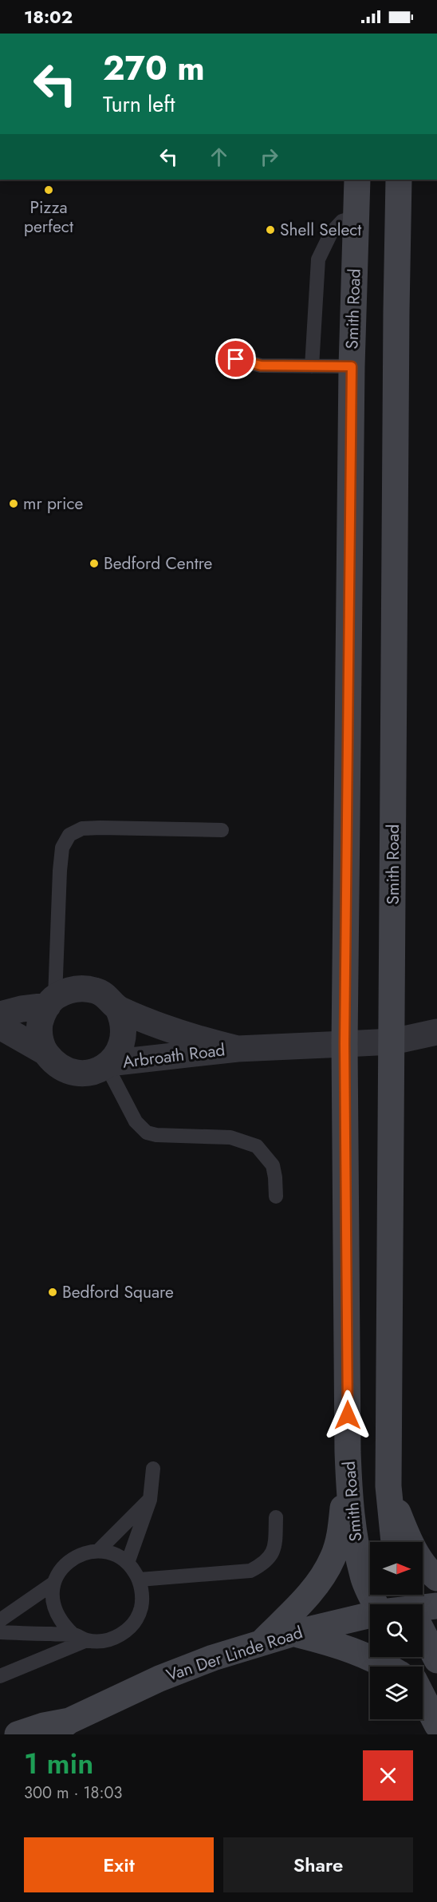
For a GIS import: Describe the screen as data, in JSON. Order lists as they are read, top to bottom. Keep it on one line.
{"streets":{"main road":["Smith Road","Van Der Linde Road"],"street":["Arbroath Road"]},"crossings":[["Smith Road","Arbroath Road"]],"places":["Pizza perfect","Shell Select","mr price","Bedford Centre","Bedford Square"],"north":"right","page":{"status":"18:02","turn":["270 m","Turn left"],"heading":["1 min","300 m · 18:03"],"buttons":["Exit","Share"]}}
